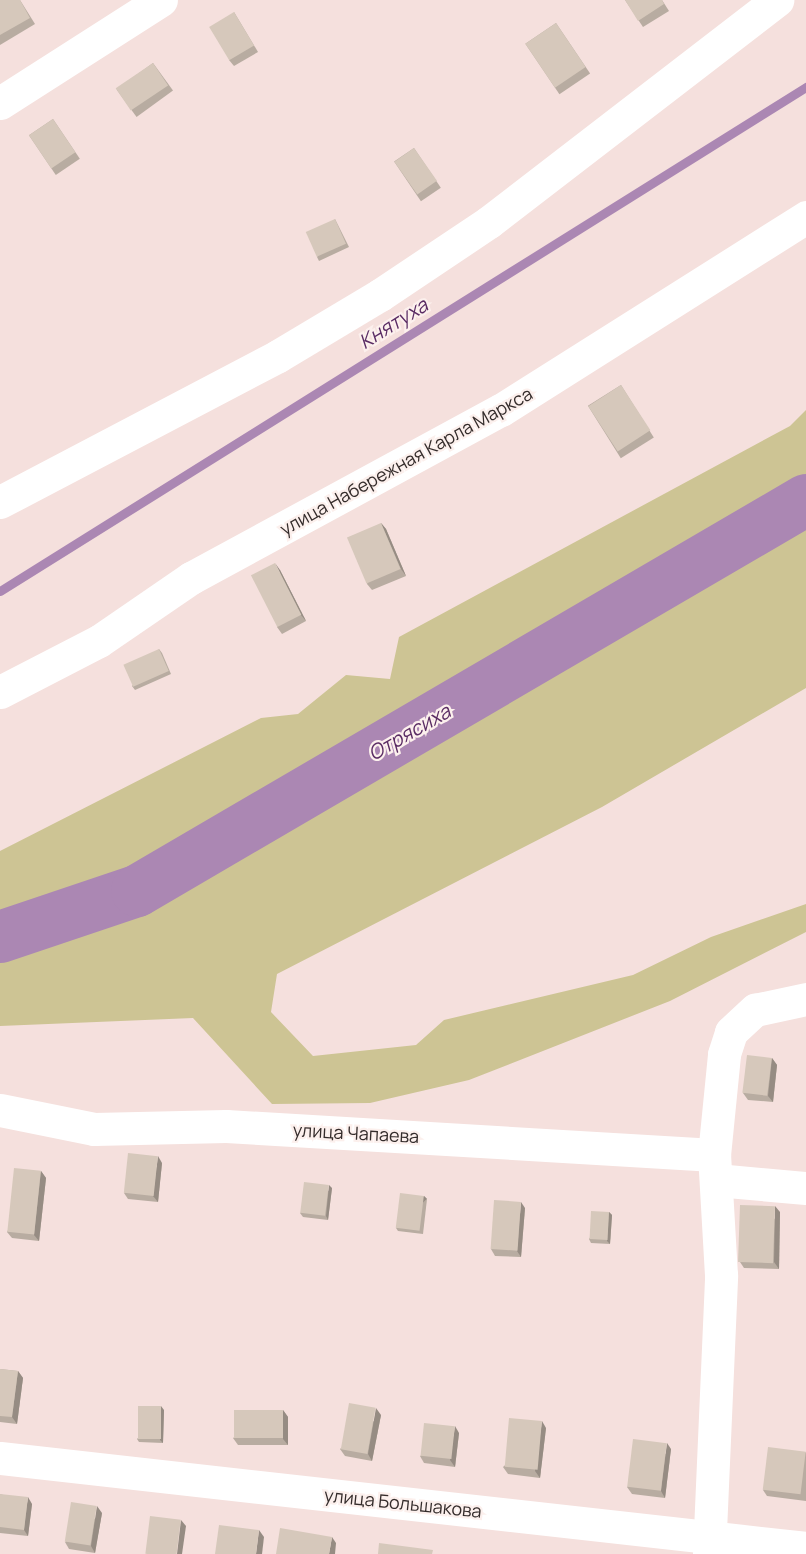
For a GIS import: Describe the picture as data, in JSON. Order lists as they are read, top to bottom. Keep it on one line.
{"streets":{"street":["улица Набережная Карла Маркса","улица Чапаева","улица Большакова"]},"water":["Княтуха","Отрясиха"]}
